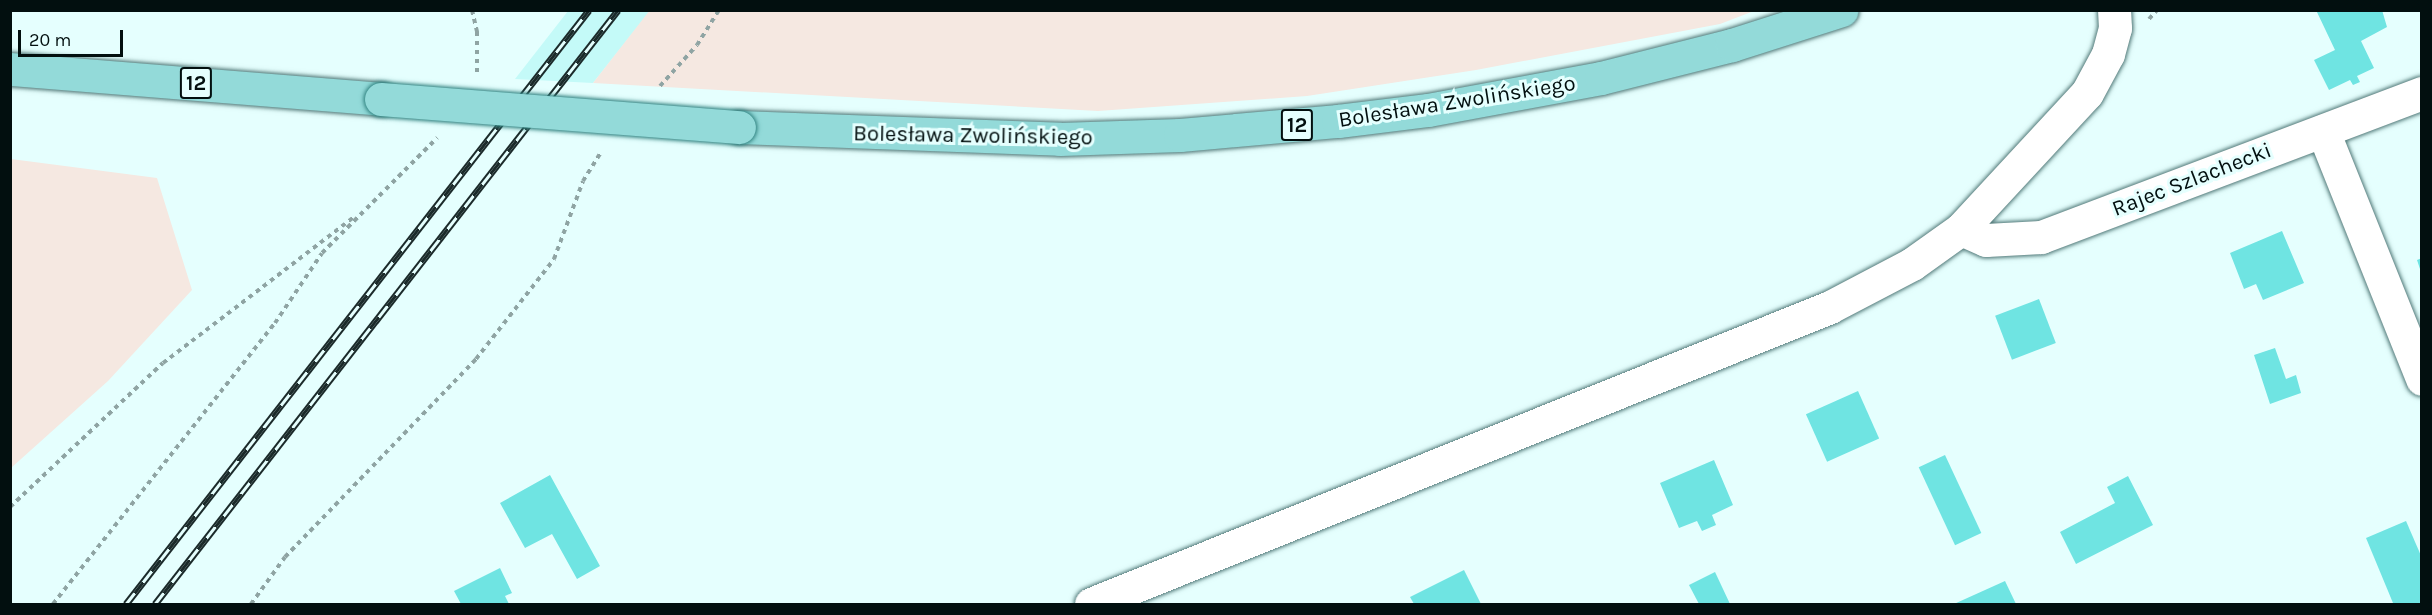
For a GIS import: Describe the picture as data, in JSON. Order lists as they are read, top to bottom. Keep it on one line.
{"streets":{"main road":["12","Bolesława Zwolińskiego"],"street":["Rajec Szlachecki"]},"scale_bar":"20 m"}
